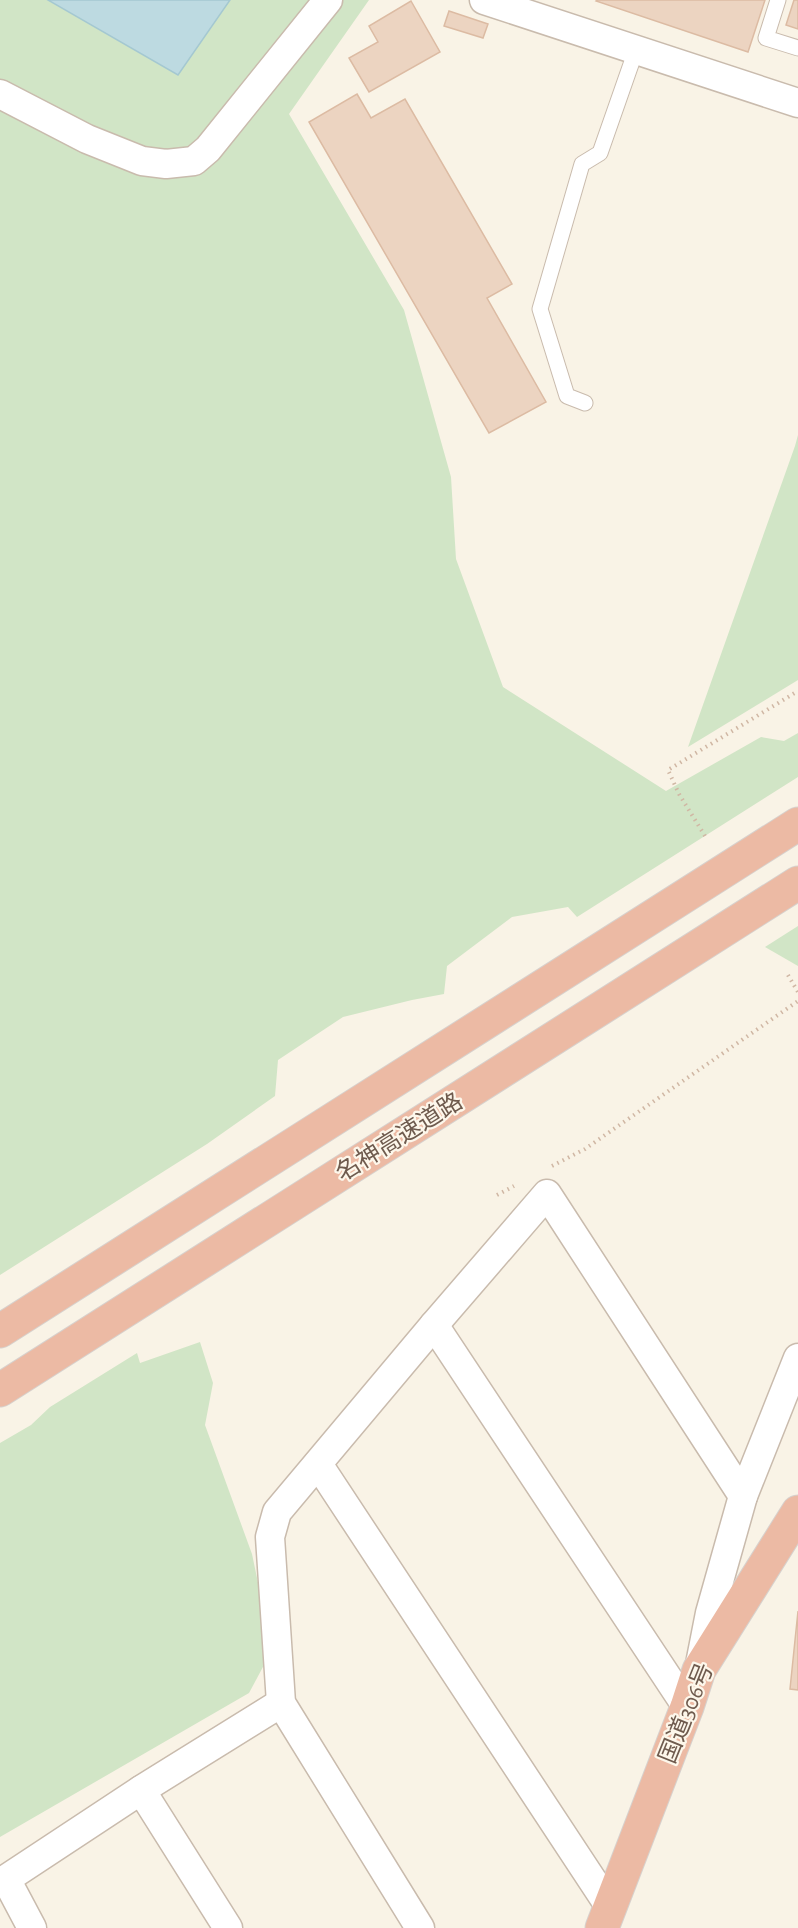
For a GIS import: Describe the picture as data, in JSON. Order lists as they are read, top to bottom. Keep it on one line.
{"streets":{"highway":["名神高速道路","国道306号"]}}
